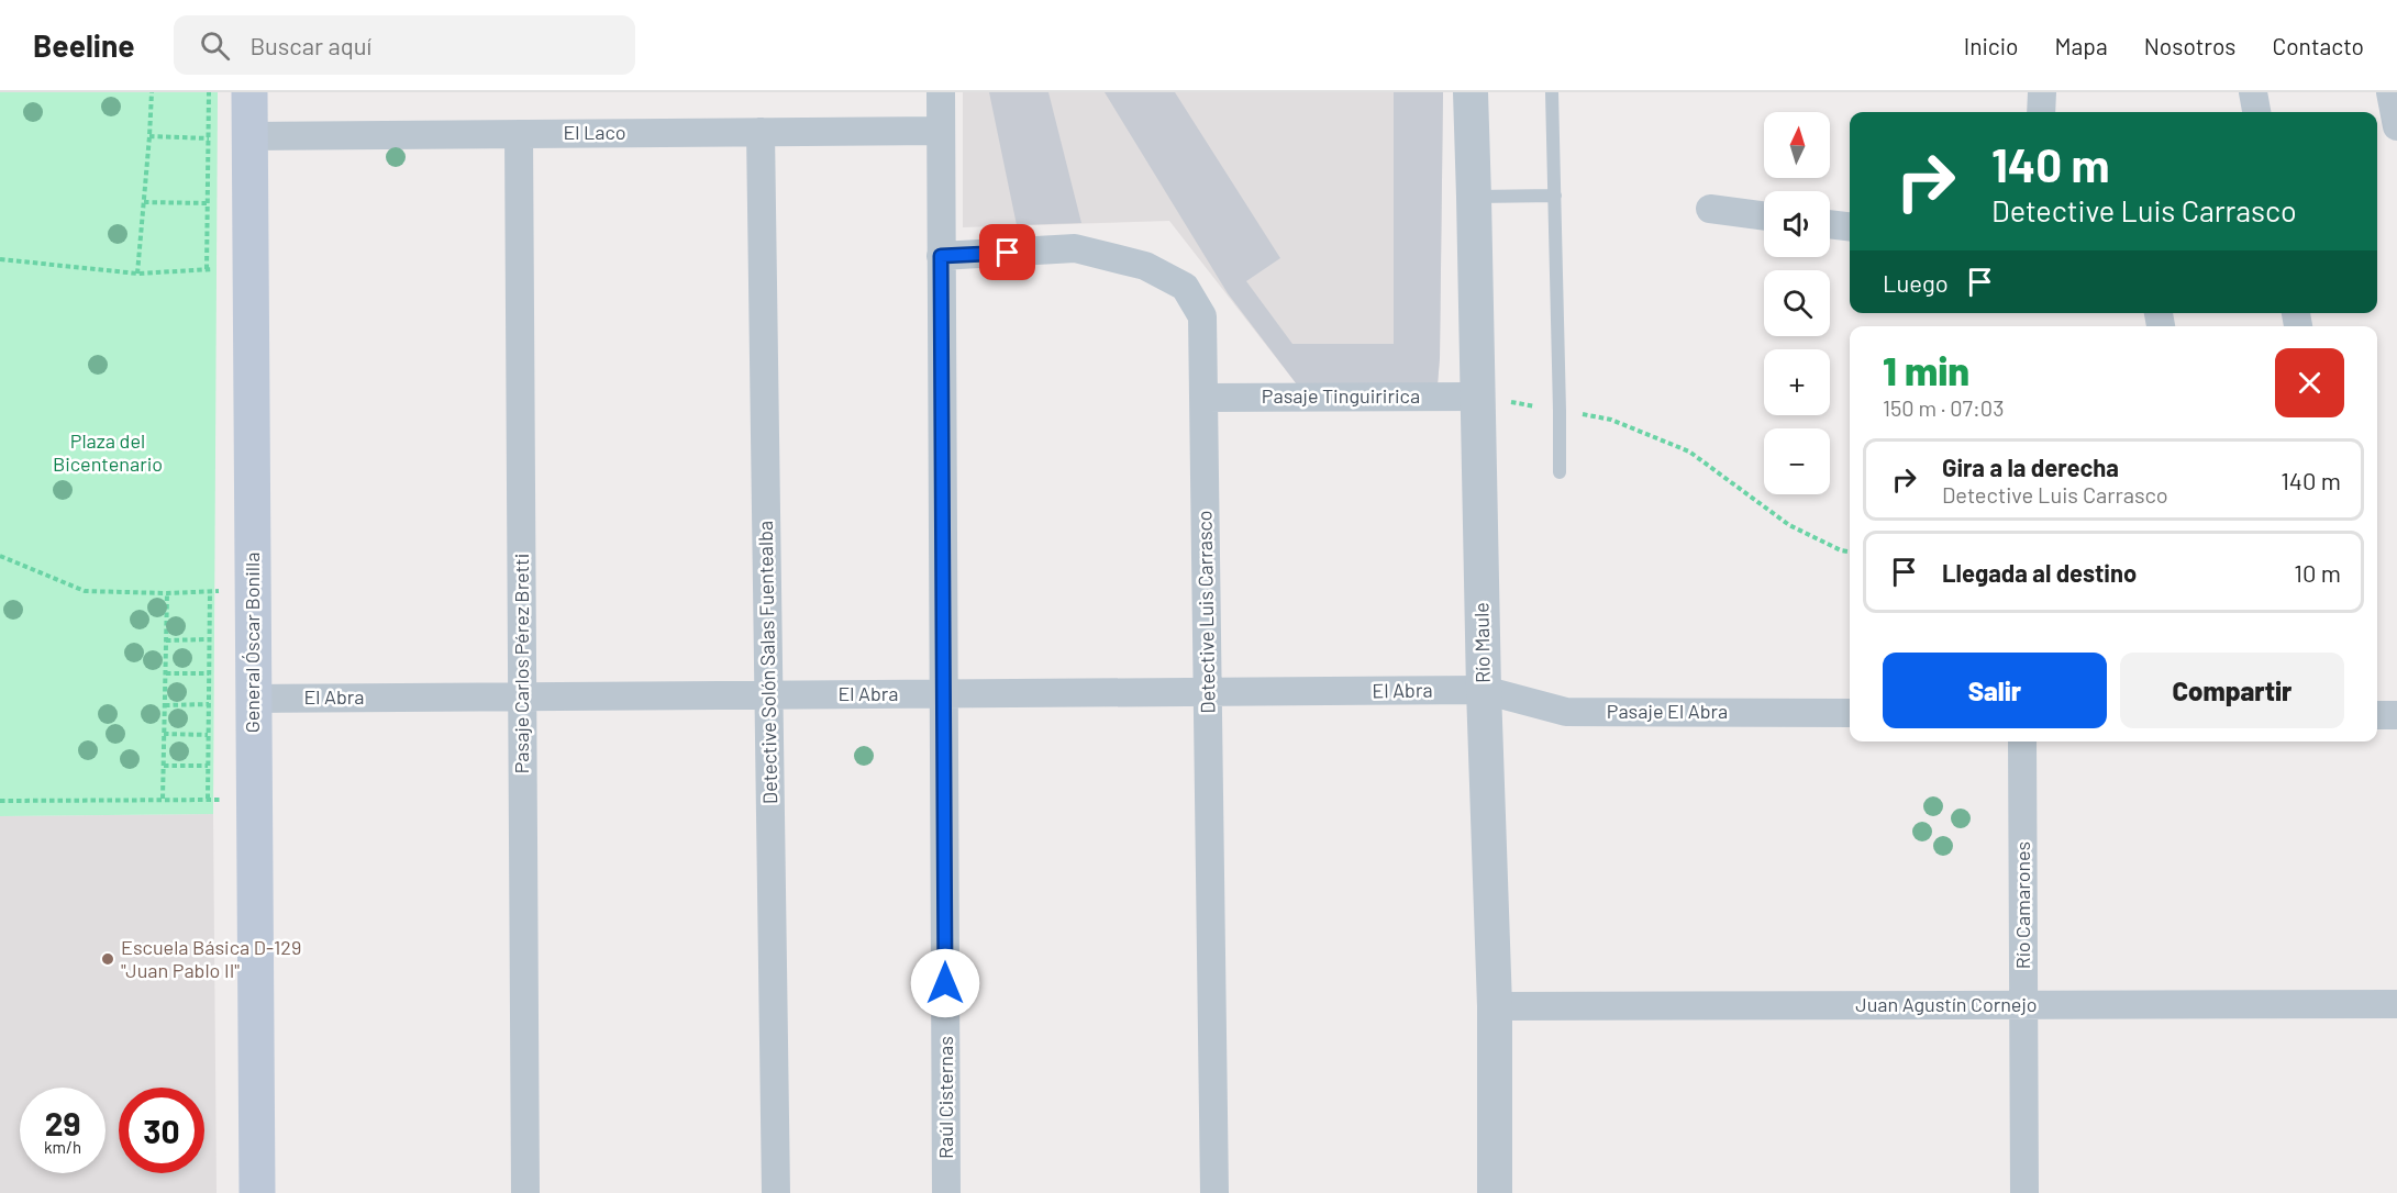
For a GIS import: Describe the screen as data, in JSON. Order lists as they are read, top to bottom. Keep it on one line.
{"streets":{"main road":["General Óscar Bonilla"],"street":["El Laco","Pasaje Tinguiririca","Detective Luis Carrasco","Río Maule","Detective Solón Salas Fuentealba","Pasaje Carlos Pérez Bretti","El Abra","Pasaje El Abra","Río Camarones","Juan Agustín Cornejo","Raúl Cisternas"]},"crossings":[["El Laco","General Óscar Bonilla"],["El Laco","Detective Solón Salas Fuentealba"],["El Laco","Pasaje Carlos Pérez Bretti"],["El Laco","Raúl Cisternas"],["Pasaje Tinguiririca","Detective Luis Carrasco"],["Pasaje Tinguiririca","Río Maule"],["Detective Luis Carrasco","El Abra"],["Detective Luis Carrasco","Raúl Cisternas"],["General Óscar Bonilla","El Abra"],["Río Maule","El Abra"],["Río Maule","Pasaje El Abra"],["Río Maule","Juan Agustín Cornejo"],["Detective Solón Salas Fuentealba","El Abra"],["Pasaje Carlos Pérez Bretti","El Abra"],["El Abra","Pasaje El Abra"],["El Abra","Raúl Cisternas"],["Río Camarones","Juan Agustín Cornejo"]],"parks":["Plaza del Bicentenario"],"places":["Escuela Básica D-129 \"Juan Pablo II\""],"north":"top","page":{"header":"Beeline","search":"Buscar aquí","nav":["Inicio","Mapa","Nosotros","Contacto"],"map_buttons":["+","−"],"turn":["140 m","Detective Luis Carrasco"],"then":"Luego","heading":["1 min","150 m · 07:03"],"list":[{"name":"Gira a la derecha","note":"Detective Luis Carrasco","value":"140 m"},{"name":"Llegada al destino","value":"10 m"}],"buttons":["Salir","Compartir"],"speed":"29 km/h","limit":"30"}}
